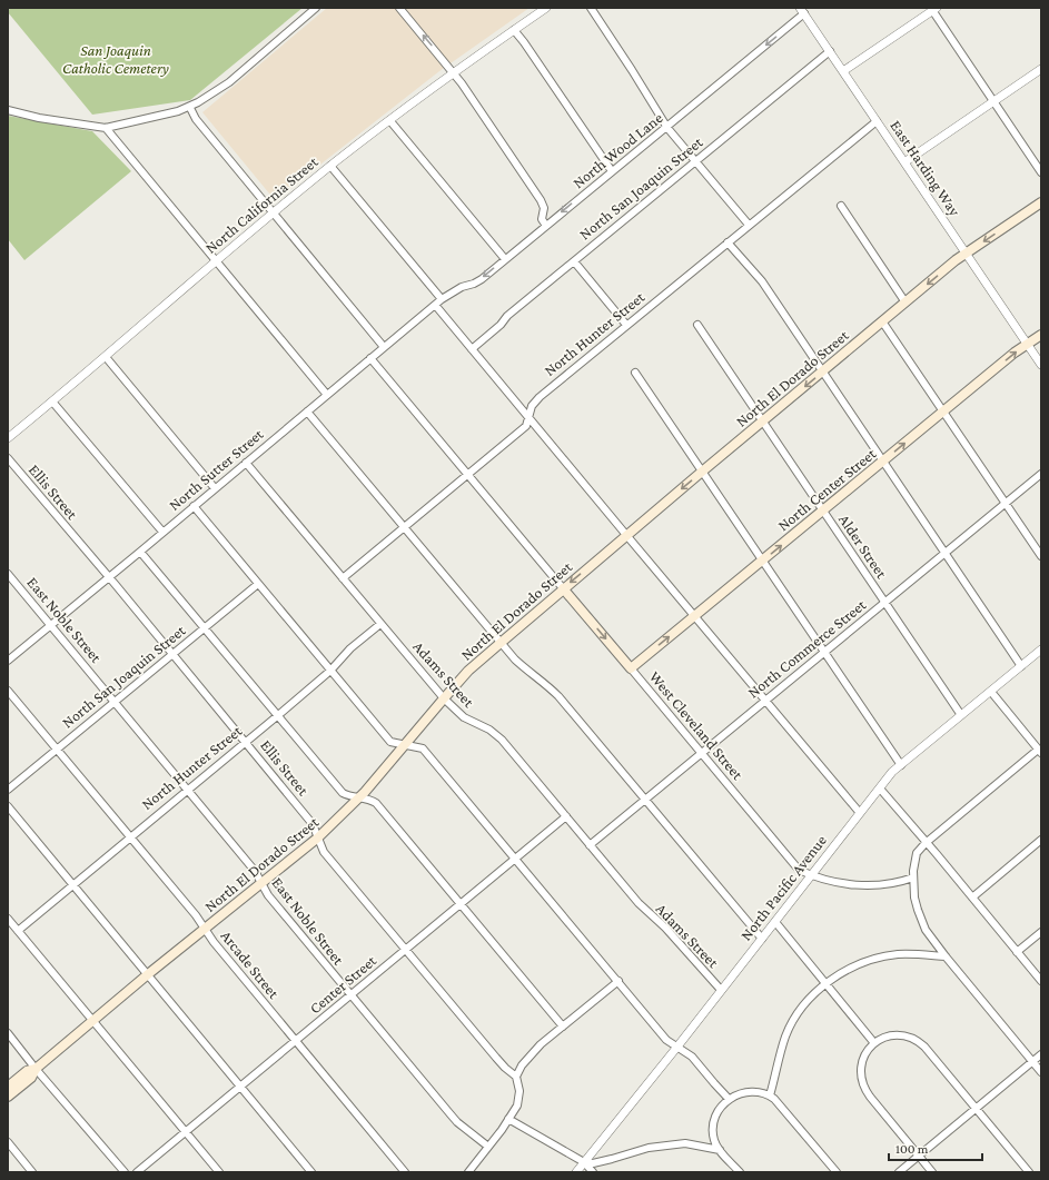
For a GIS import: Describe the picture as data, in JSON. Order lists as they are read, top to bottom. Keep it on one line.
{"streets":{"main road":["North El Dorado Street","North Center Street","West Cleveland Street"],"street":["North Wood Lane","East Harding Way","North San Joaquin Street","North California Street","North Hunter Street","North Sutter Street","Ellis Street","Alder Street","East Noble Street","North Commerce Street","Adams Street","North Pacific Avenue","Arcade Street","Center Street"]},"crossings":[["North Wood Lane","East Harding Way"],["North Wood Lane","North Sutter Street"],["East Harding Way","North San Joaquin Street"],["East Harding Way","North Hunter Street"],["East Harding Way","North El Dorado Street"],["East Harding Way","North Center Street"],["North San Joaquin Street","Ellis Street"],["North San Joaquin Street","East Noble Street"],["North San Joaquin Street","Arcade Street"],["North Hunter Street","Ellis Street"],["North Hunter Street","East Noble Street"],["North Hunter Street","Adams Street"],["North Hunter Street","Arcade Street"],["North El Dorado Street","Ellis Street"],["North El Dorado Street","Alder Street"],["North El Dorado Street","East Noble Street"],["North El Dorado Street","Adams Street"],["North El Dorado Street","West Cleveland Street"],["North El Dorado Street","Arcade Street"],["North Sutter Street","Ellis Street"],["North Sutter Street","East Noble Street"],["North Sutter Street","Adams Street"],["North Center Street","Alder Street"],["North Center Street","West Cleveland Street"],["Ellis Street","Center Street"],["Alder Street","North Commerce Street"],["Alder Street","North Pacific Avenue"],["East Noble Street","Center Street"],["North Commerce Street","Adams Street"],["North Commerce Street","West Cleveland Street"],["Adams Street","North Pacific Avenue"],["Adams Street","Center Street"],["West Cleveland Street","North Pacific Avenue"],["Arcade Street","Center Street"]],"one_way":["North Wood Lane","North Center Street"],"parks":["San Joaquin Catholic Cemetery"],"scale_bar":"100 m"}
